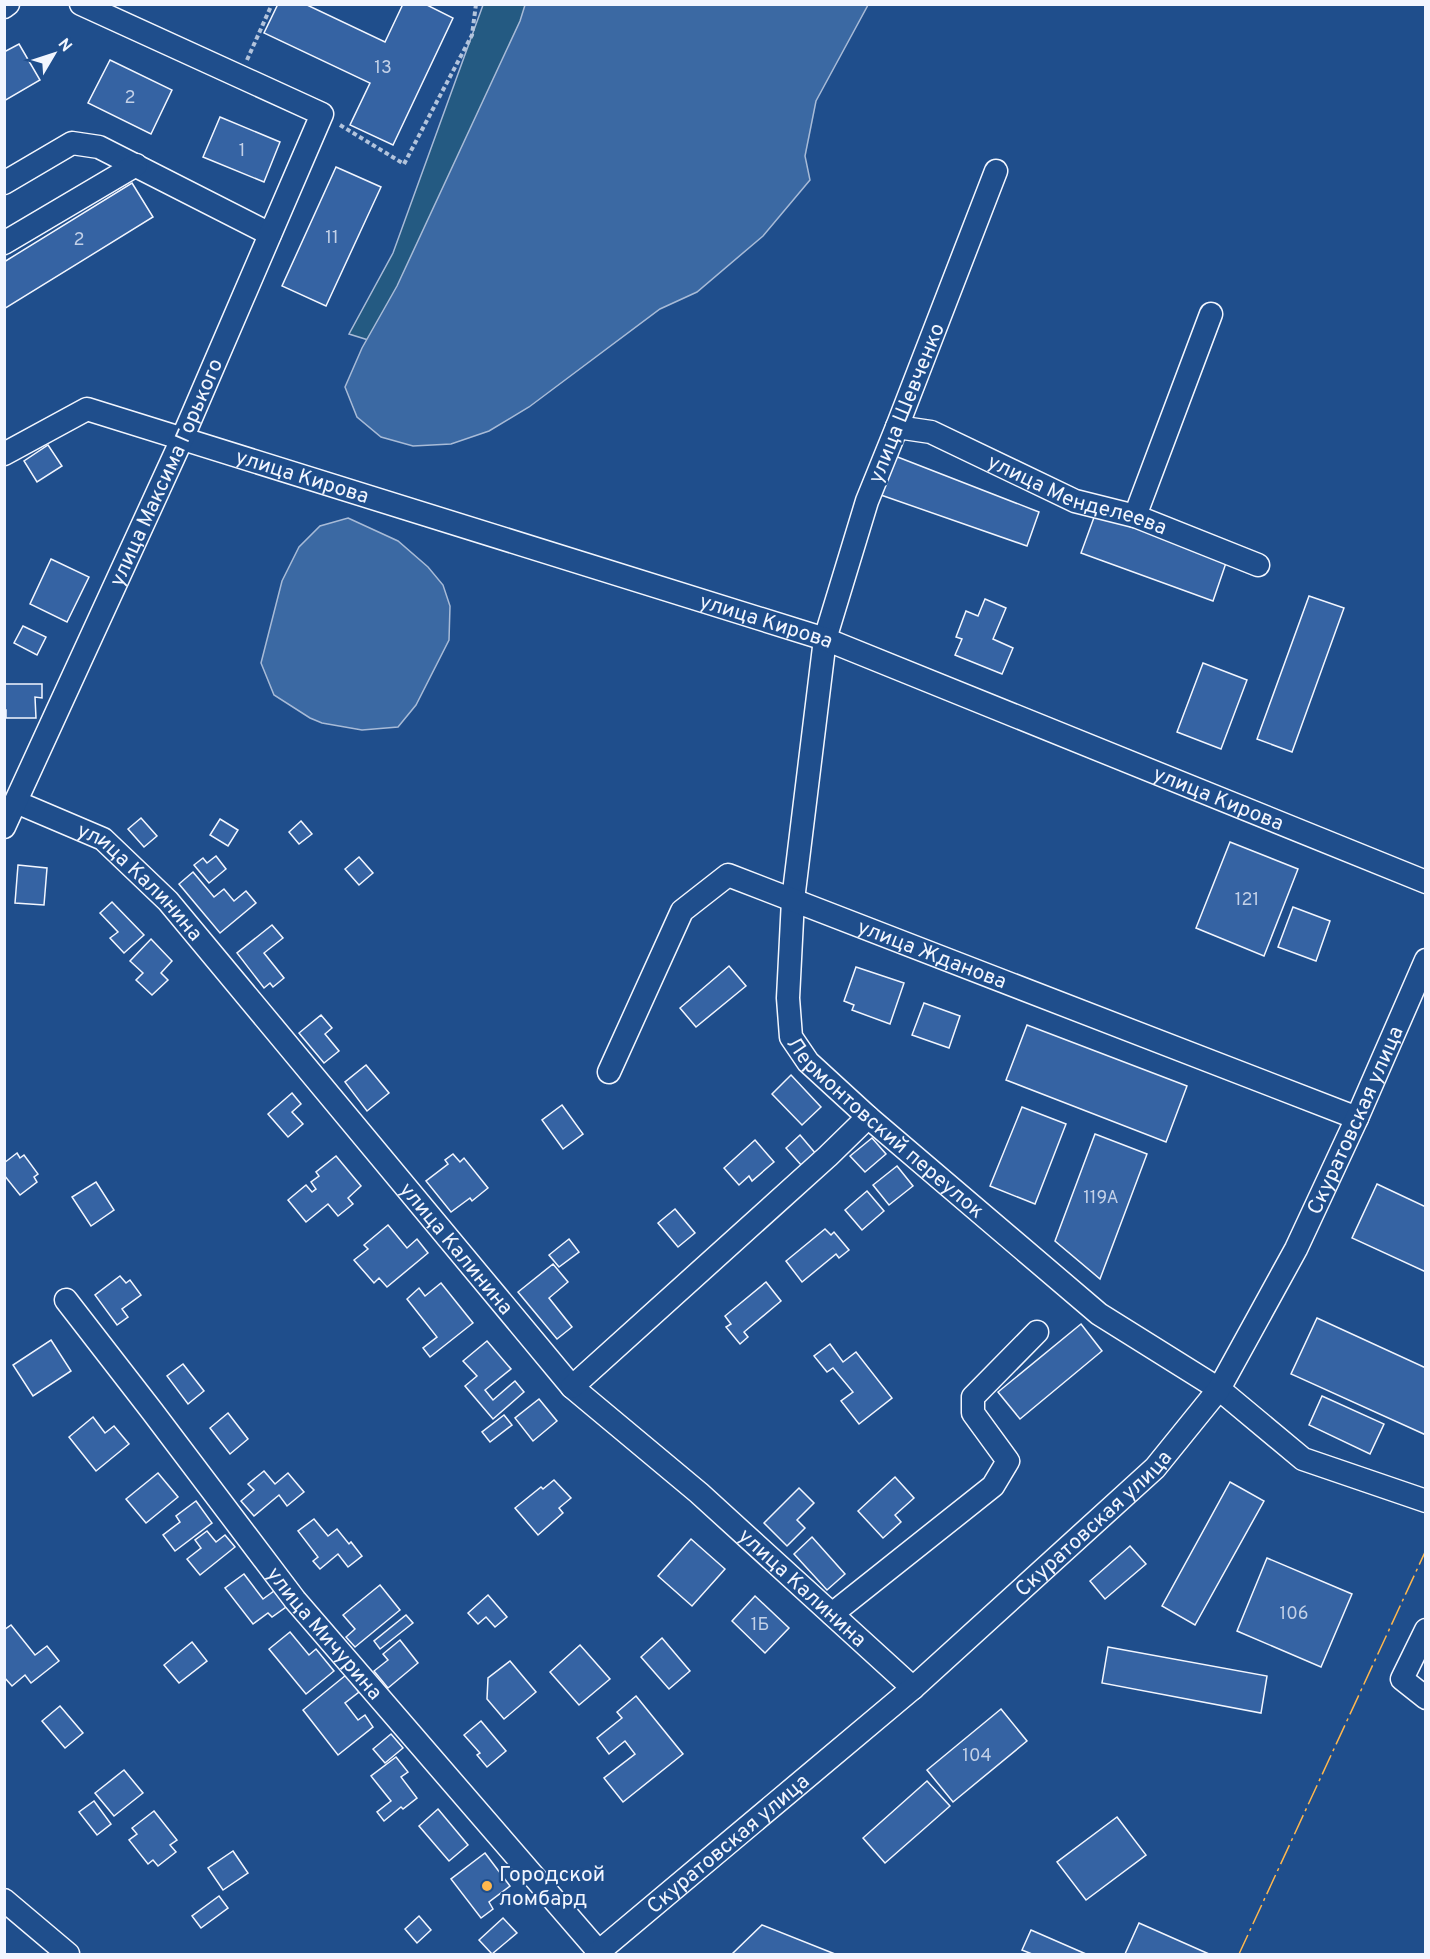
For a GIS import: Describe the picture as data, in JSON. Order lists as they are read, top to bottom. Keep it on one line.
{"streets":{"street":["улица Шевченко","улица Максима Горького","улица Кирова","улица Менделеева","улица Калинина","улица Жданова","Скуратовская улица","Лермонтовский переулок","улица Мичурина"]},"crossings":[["улица Шевченко","улица Кирова"],["улица Шевченко","улица Менделеева"],["улица Шевченко","Лермонтовский переулок"],["улица Максима Горького","улица Кирова"],["улица Максима Горького","улица Калинина"],["улица Кирова","Лермонтовский переулок"],["улица Калинина","Скуратовская улица"],["улица Жданова","Скуратовская улица"],["улица Жданова","Лермонтовский переулок"],["Скуратовская улица","Лермонтовский переулок"],["Скуратовская улица","улица Мичурина"]],"places":["Городской ломбард"],"house_numbers":["13","2","1","11","2","121","119А","106","1Б","104"],"north":"top right"}
